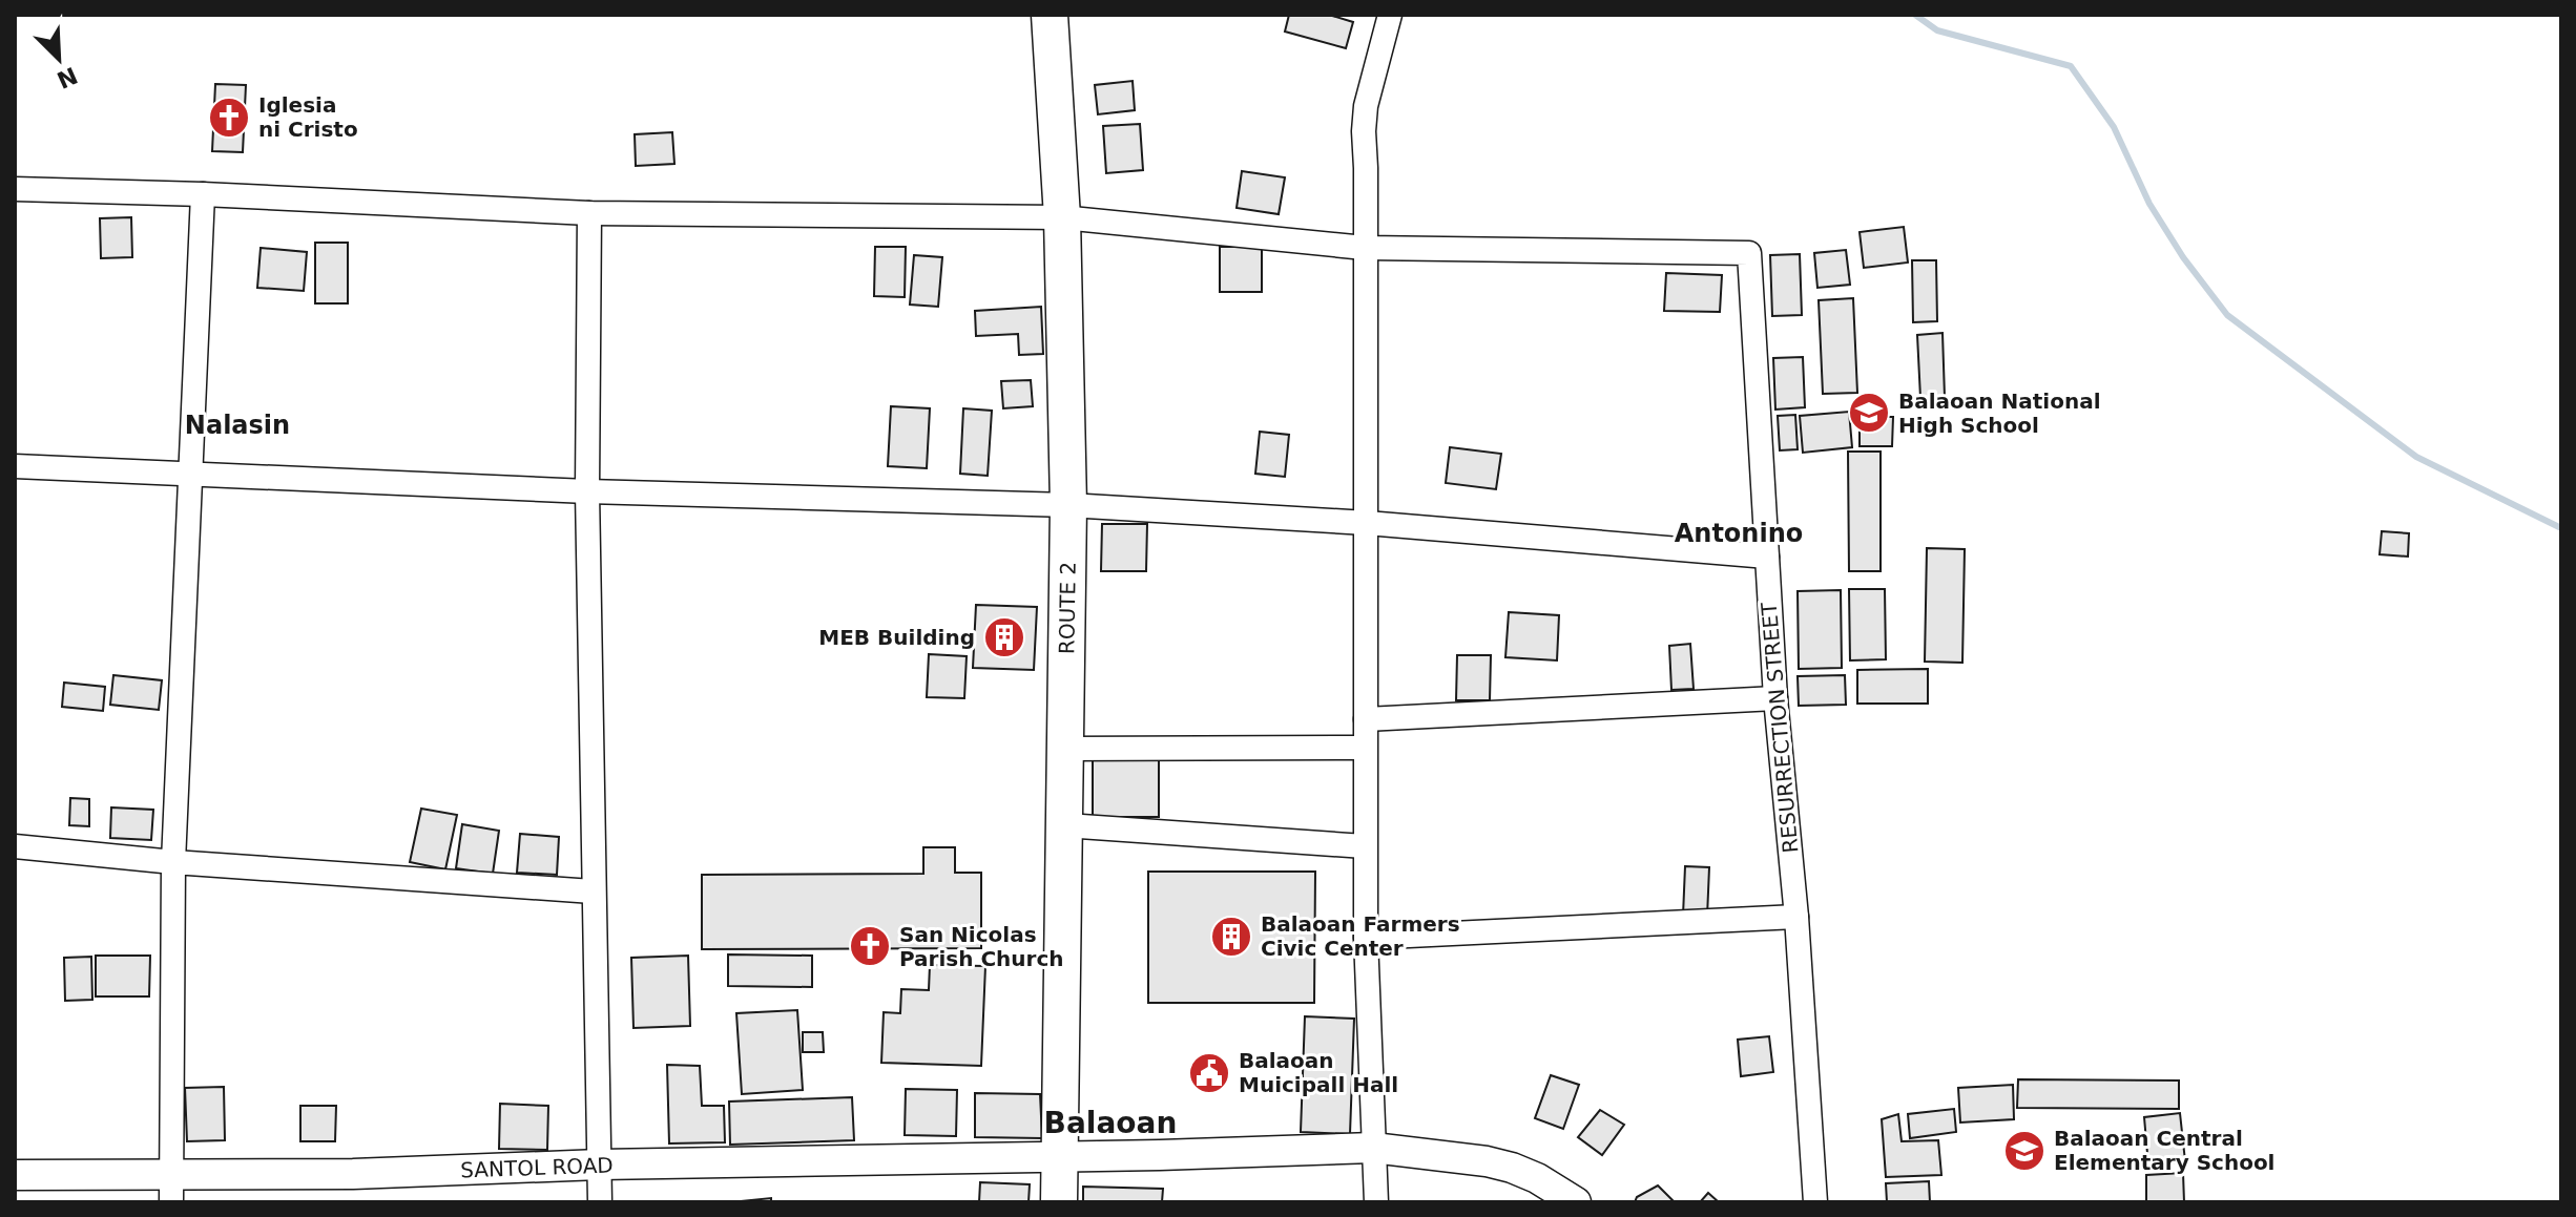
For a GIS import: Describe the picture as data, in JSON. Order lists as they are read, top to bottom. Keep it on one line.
{"streets":{"highway":["ROUTE 2"],"main road":["SANTOL ROAD"],"street":["RESURRECTION STREET"]},"crossings":[["ROUTE 2","SANTOL ROAD"]],"districts":["Nalasin","Antonino","Balaoan"],"places":{"church":["Iglesia ni Cristo","San Nicolas Parish Church"],"school or university":["Balaoan National High School","Balaoan Central Elementary School"],"building":["MEB Building","Balaoan Farmers Civic Center"],"public building":["Balaoan Muicipall Hall"]},"north":"bottom right"}
